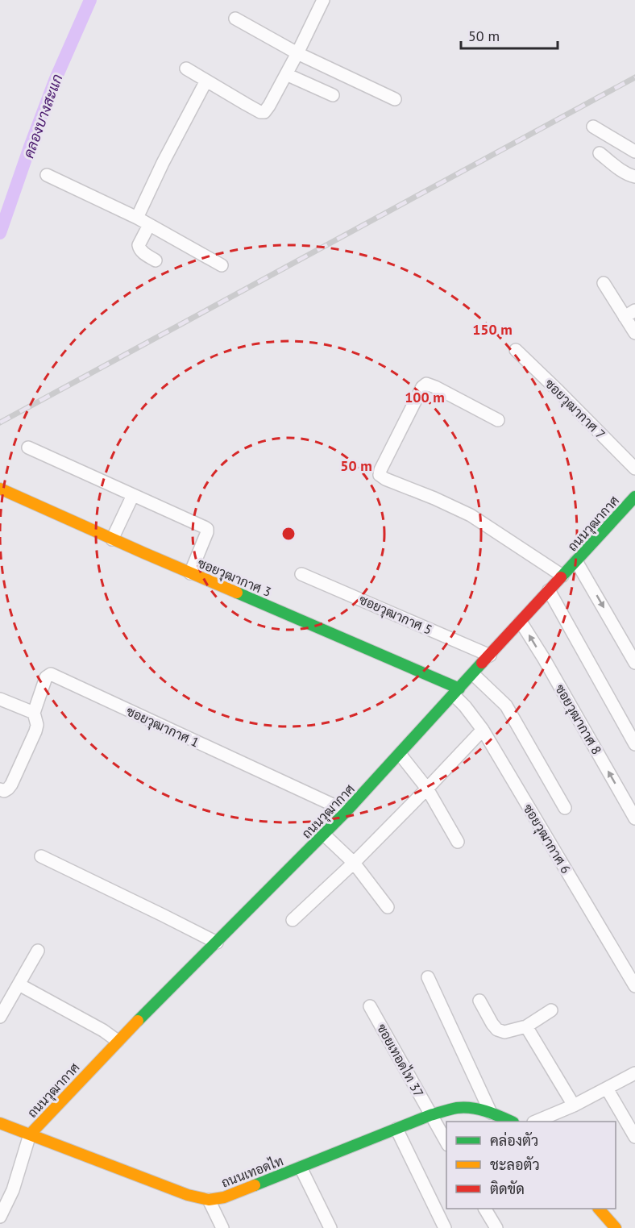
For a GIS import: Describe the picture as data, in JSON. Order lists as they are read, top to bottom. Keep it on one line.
{"streets":{"main road":["ถนนวุฒากาศ","ซอยวุฒากาศ 3","ถนนเทอดไท"],"street":["ซอยวุฒากาศ 7","ซอยวุฒากาศ 5","ซอยวุฒากาศ 8","ซอยวุฒากาศ 1","ซอยวุฒากาศ 6","ซอยเทอดไท 37"]},"crossings":[["ถนนวุฒากาศ","ซอยวุฒากาศ 3"],["ถนนวุฒากาศ","ซอยวุฒากาศ 5"],["ถนนวุฒากาศ","ซอยวุฒากาศ 8"],["ถนนวุฒากาศ","ซอยวุฒากาศ 1"],["ถนนวุฒากาศ","ซอยวุฒากาศ 6"],["ถนนวุฒากาศ","ถนนเทอดไท"],["ซอยวุฒากาศ 3","ซอยวุฒากาศ 6"],["ซอยเทอดไท 37","ถนนเทอดไท"]],"water":["คลองบางสะแก"],"legend":["คล่องตัว","ชะลอตัว","ติดขัด"],"scale_bar":"50 m","rings":["150 m","100 m","50 m"]}
